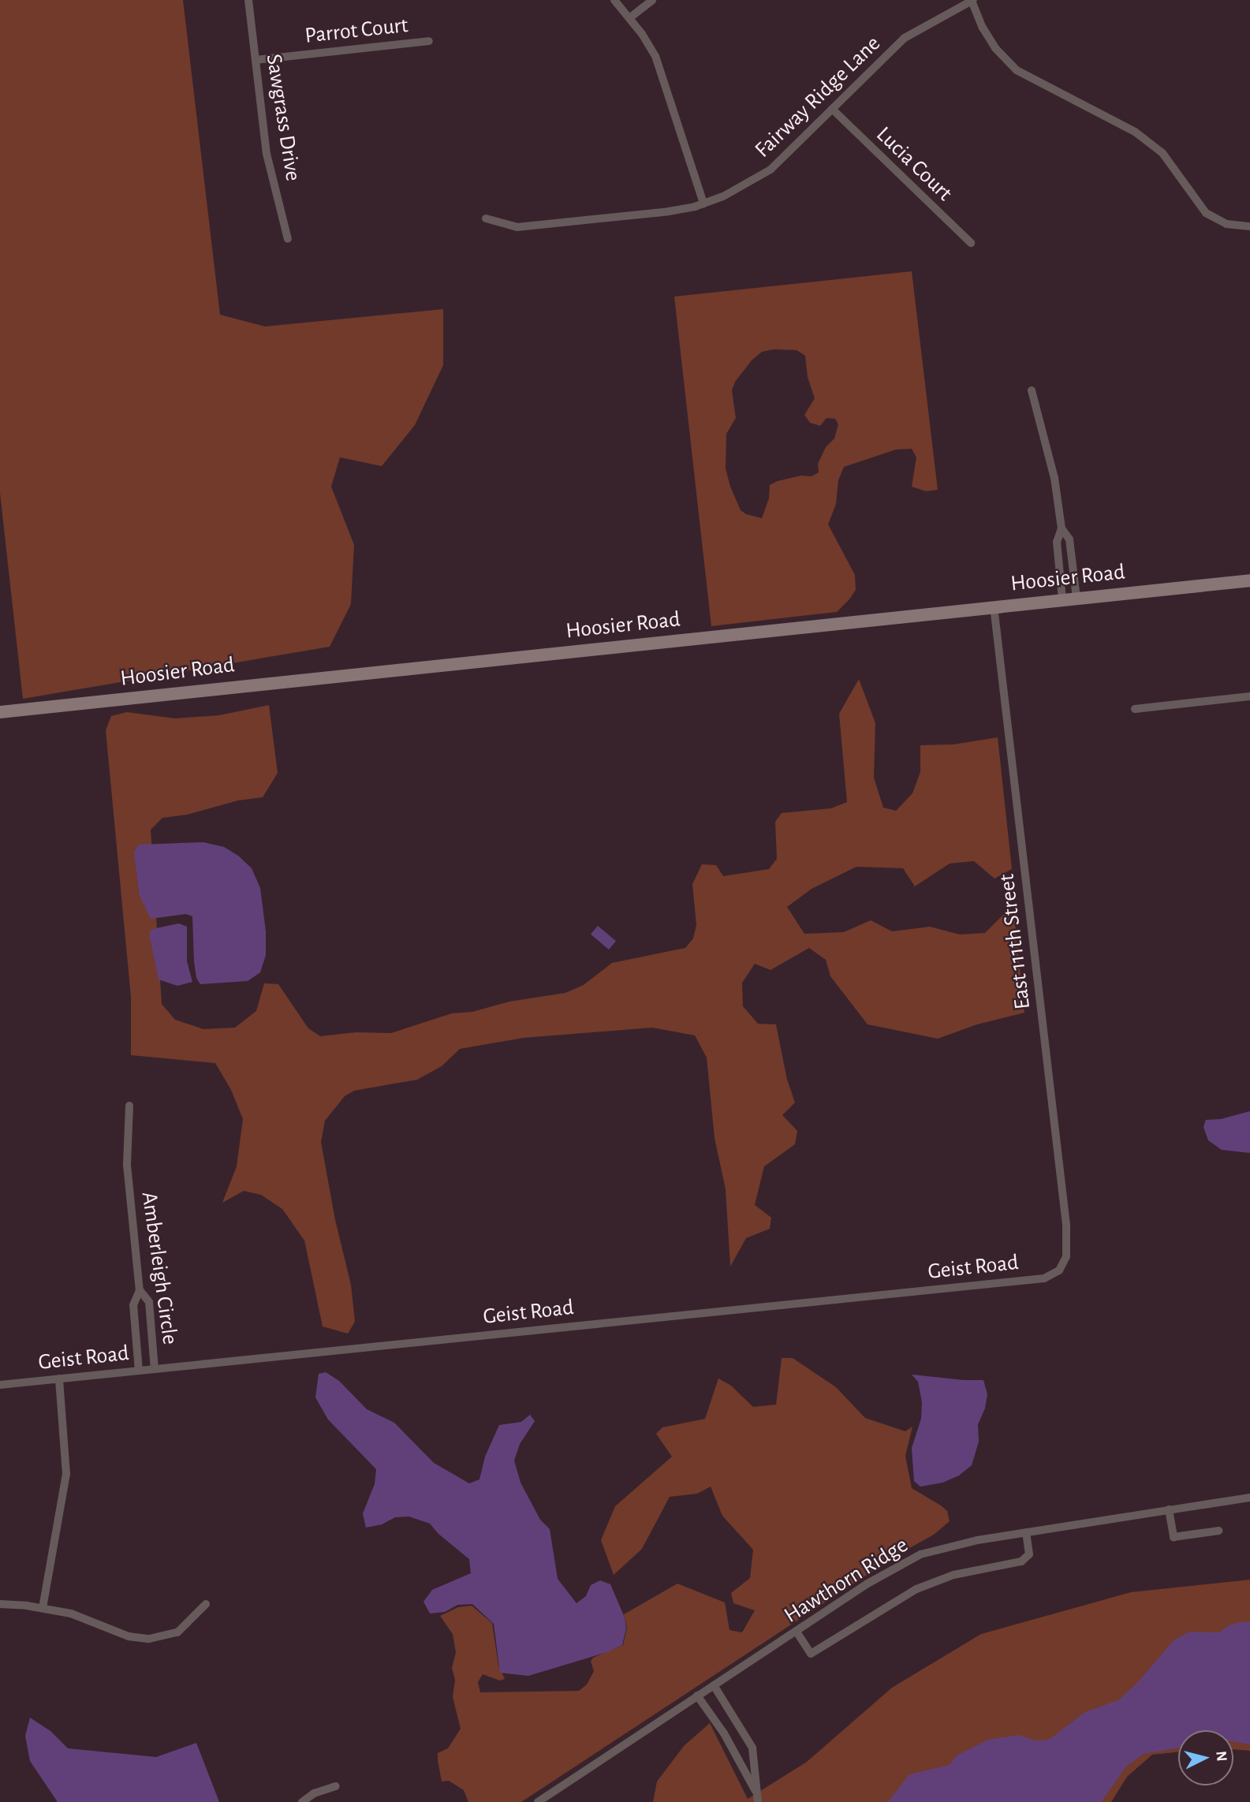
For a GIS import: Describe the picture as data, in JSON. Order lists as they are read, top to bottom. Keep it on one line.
{"streets":{"street":["Parrot Court","Fairway Ridge Lane","Sawgrass Drive","Lucia Court","Hoosier Road","East 111th Street","Geist Road","Amberleigh Circle","Hawthorn Ridge"]},"crossings":[["Parrot Court","Sawgrass Drive"],["Fairway Ridge Lane","Lucia Court"],["Hoosier Road","East 111th Street"],["East 111th Street","Geist Road"],["Geist Road","Amberleigh Circle"]],"north":"right"}
